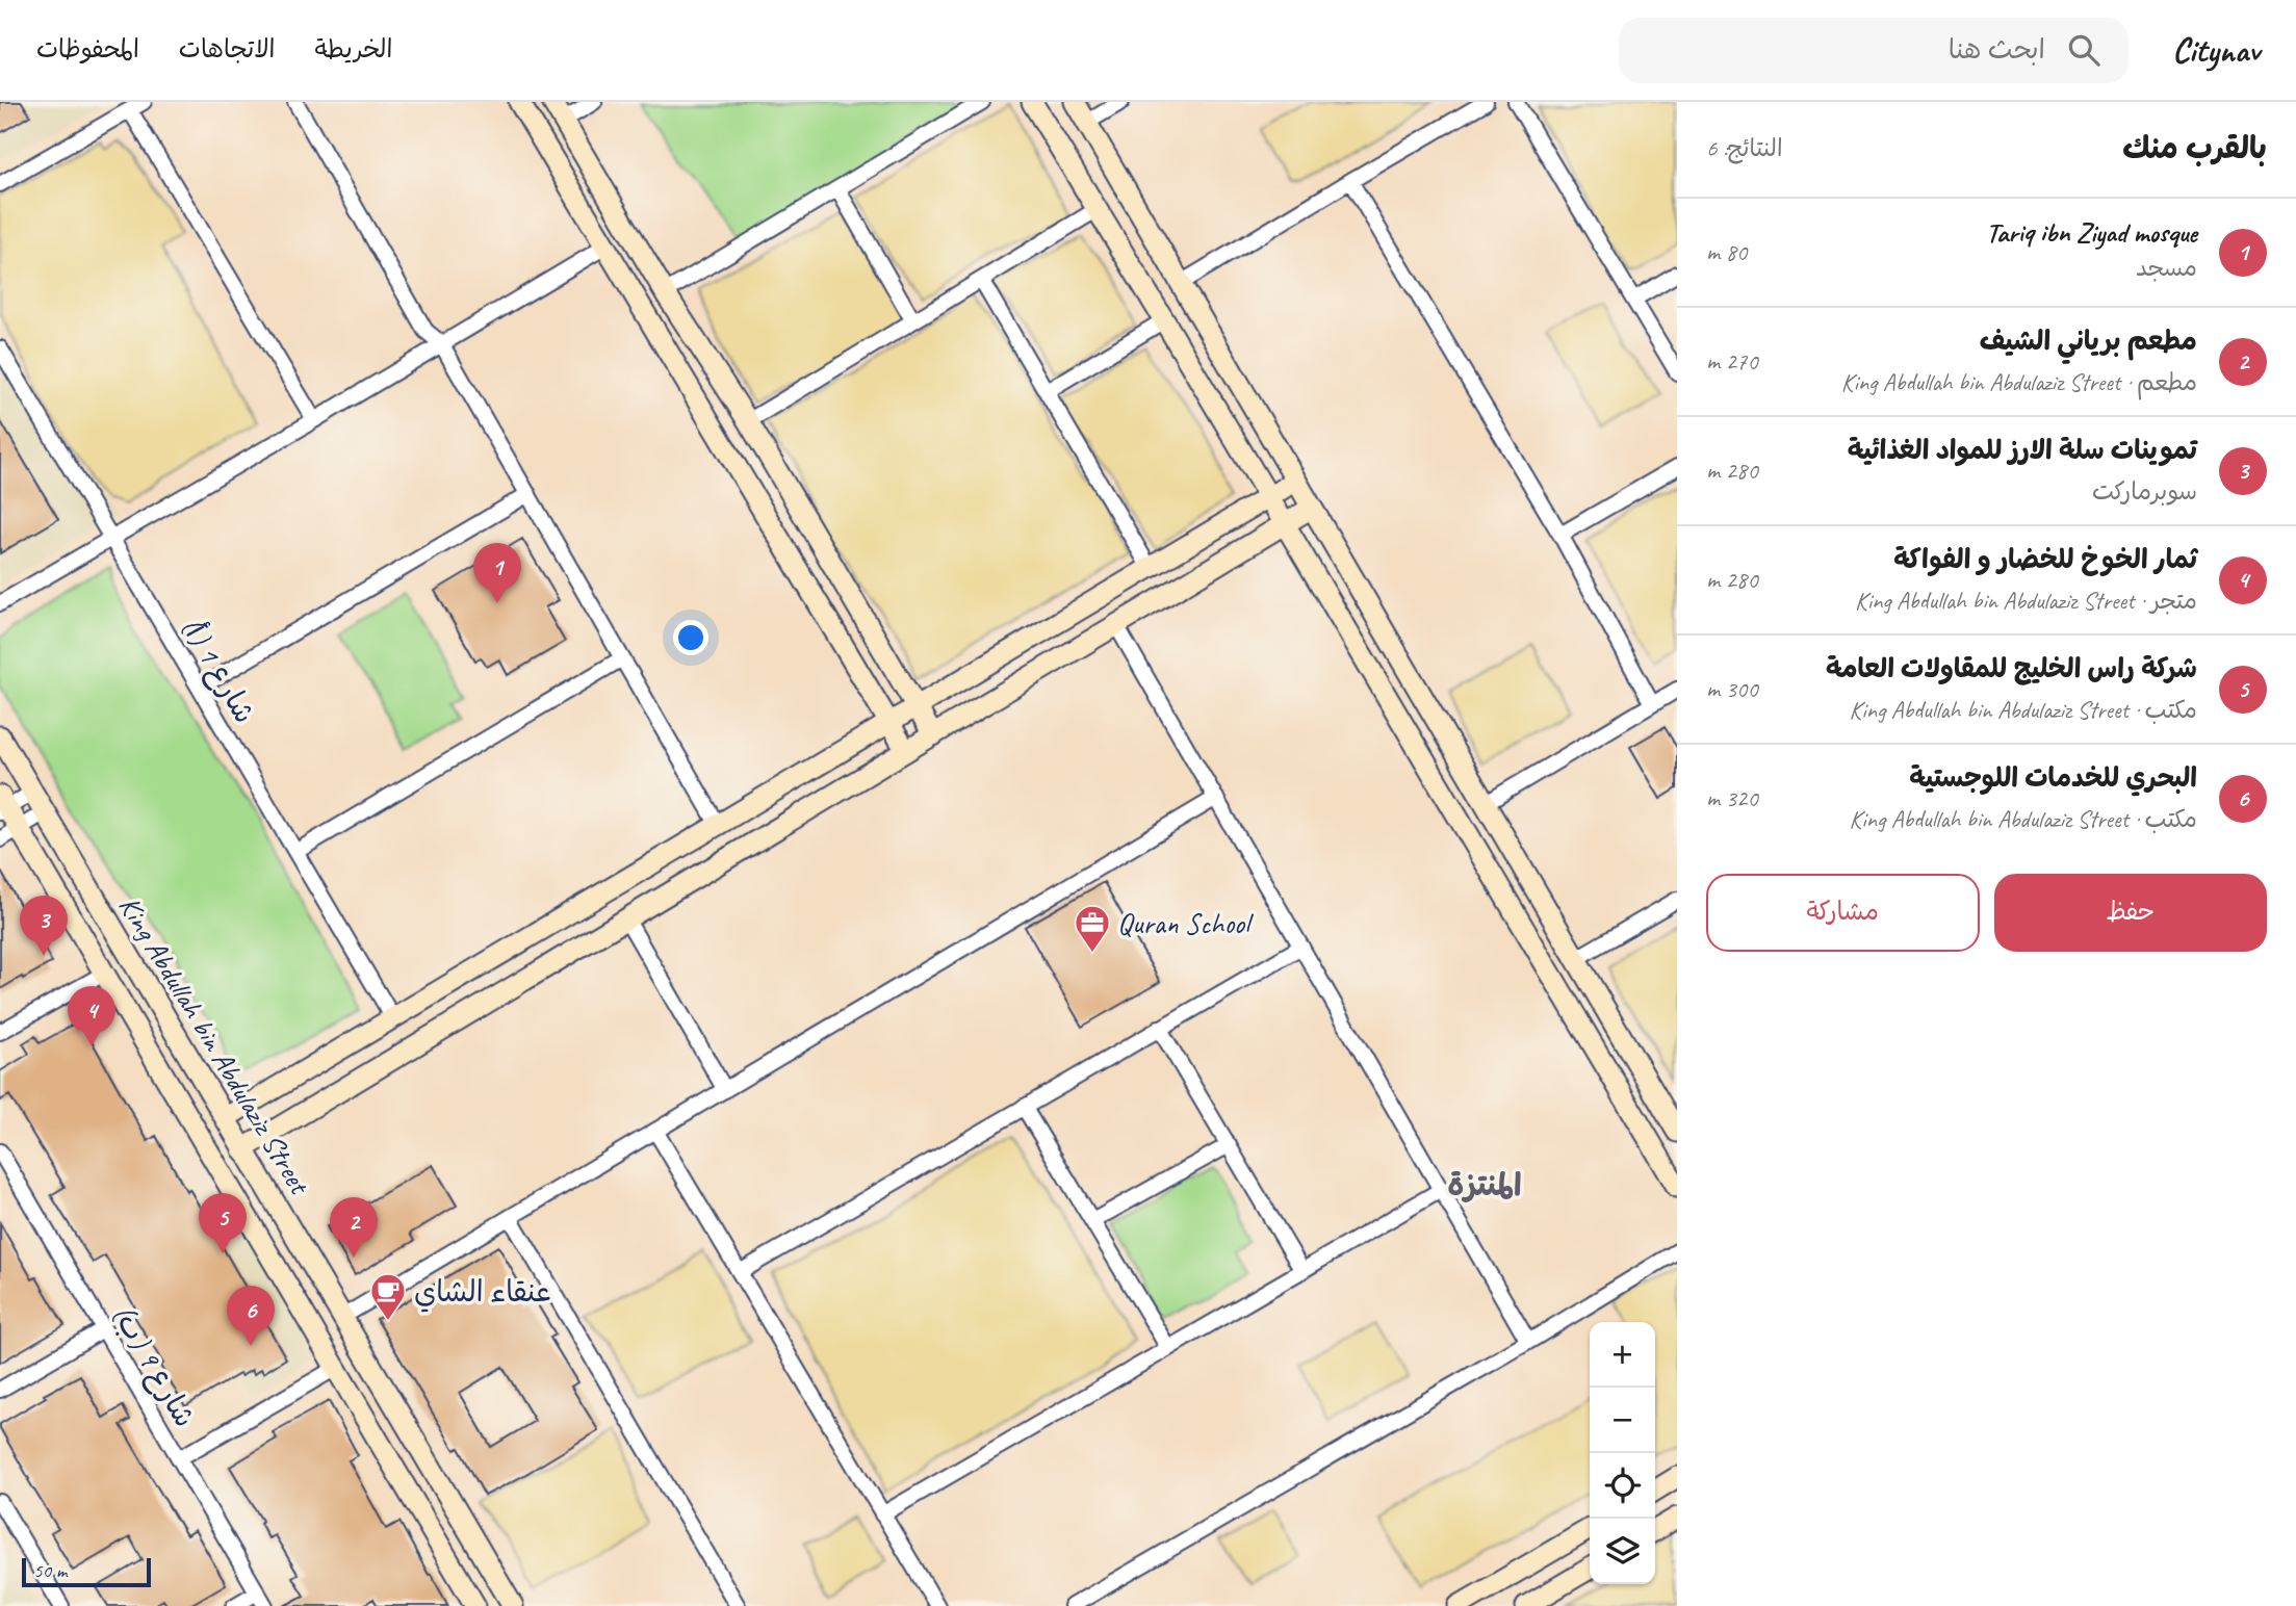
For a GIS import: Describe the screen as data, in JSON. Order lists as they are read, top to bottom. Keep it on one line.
{"streets":{"main road":["King Abdullah bin Abdulaziz Street"],"street":["شارع 1 (أ)","شارع 9 (ب)"]},"districts":["المنتزة"],"places":{"office":["Quran School"],"cafe":["عنقاء الشاي"]},"scale_bar":"50 m","page":{"header":"Citynav","search":"ابحث هنا","nav":["الخريطة","الاتجاهات","المحفوظات"],"heading":["بالقرب منك","النتائج: 6"],"list":[{"mark":"1","name":"Tariq ibn Ziyad mosque","note":"مسجد","value":"80 m"},{"mark":"2","name":"مطعم برياني الشيف","note":"مطعم · King Abdullah bin Abdulaziz Street","value":"270 m"},{"mark":"3","name":"تموينات سلة الارز للمواد الغذائية","note":"سوبرماركت","value":"280 m"},{"mark":"4","name":"ثمار الخوخ للخضار و الفواكة","note":"متجر · King Abdullah bin Abdulaziz Street","value":"280 m"},{"mark":"5","name":"شركة راس الخليج للمقاولات العامة","note":"مكتب · King Abdullah bin Abdulaziz Street","value":"300 m"},{"mark":"6","name":"البحري للخدمات اللوجستية","note":"مكتب · King Abdullah bin Abdulaziz Street","value":"320 m"}],"pins":["1","3","4","5","2","6"],"buttons":["حفظ","مشاركة"],"map_buttons":["+","−"],"scale":"50 m"}}
